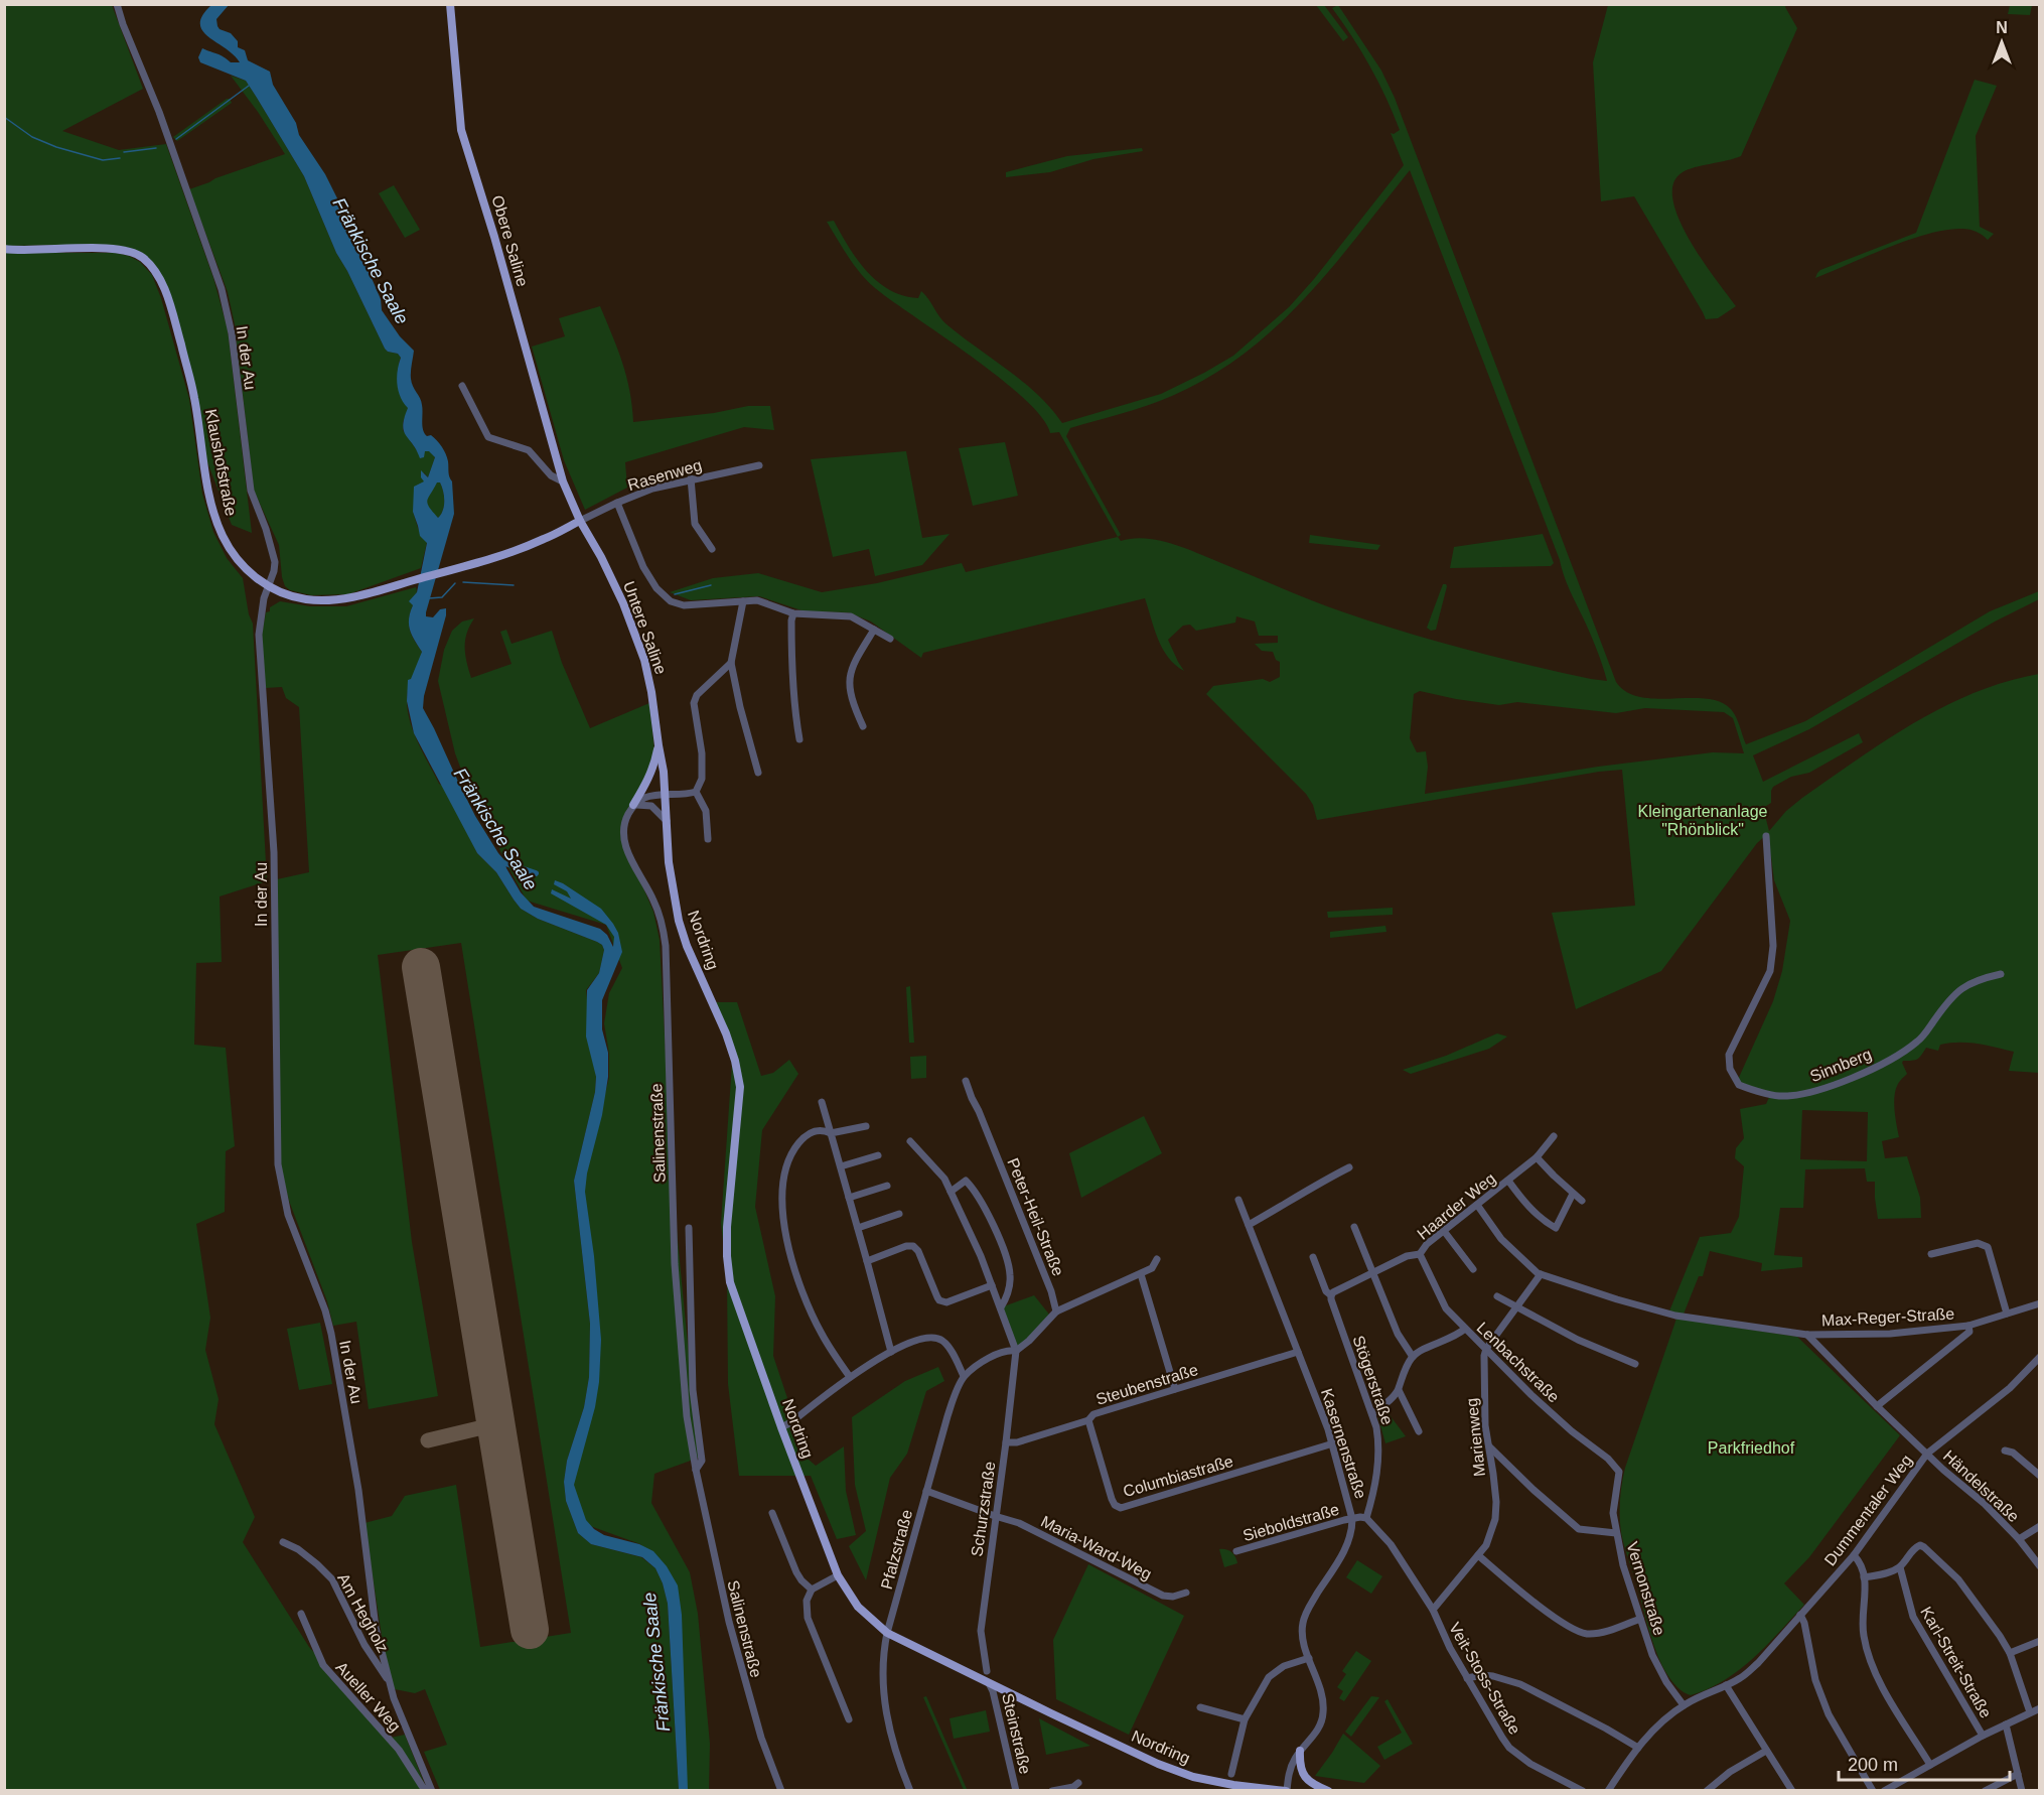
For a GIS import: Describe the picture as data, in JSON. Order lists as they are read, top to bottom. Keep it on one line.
{"streets":{"main road":["Obere Saline","Klaushofstraße","Untere Saline","Nordring"],"street":["In der Au","Rasenweg","Sinnberg","Salinenstraße","Haarder Weg","Peter-Heil-Straße","Max-Reger-Straße","Lenbachstraße","Stögerstraße","Steubenstraße","Marienweg","Kasernenstraße","Columbiastraße","Händelstraße","Schurzstraße","Dummentaler Weg","Sieboldstraße","Maria-Ward-Weg","Pfalzstraße","Vernonstraße","Am Hegholz","Karl-Streit-Straße","Veit-Stoss-Straße","Aueller Weg","Steinstraße"]},"crossings":[["Obere Saline","Untere Saline"],["In der Au","Klaushofstraße"],["In der Au","Am Hegholz"],["Klaushofstraße","Rasenweg"],["Klaushofstraße","Untere Saline"],["Rasenweg","Untere Saline"],["Untere Saline","Nordring"],["Nordring","Kasernenstraße"],["Nordring","Pfalzstraße"],["Nordring","Steinstraße"],["Haarder Weg","Lenbachstraße"],["Haarder Weg","Stögerstraße"],["Max-Reger-Straße","Händelstraße"],["Lenbachstraße","Marienweg"],["Lenbachstraße","Vernonstraße"],["Steubenstraße","Kasernenstraße"],["Steubenstraße","Columbiastraße"],["Steubenstraße","Schurzstraße"],["Kasernenstraße","Columbiastraße"],["Kasernenstraße","Sieboldstraße"],["Händelstraße","Dummentaler Weg"],["Schurzstraße","Maria-Ward-Weg"],["Dummentaler Weg","Vernonstraße"],["Maria-Ward-Weg","Pfalzstraße"]],"water":["Fränkische Saale"],"parks":["Kleingartenanlage \"Rhönblick\"","Parkfriedhof"],"scale_bar":"200 m","north":"top"}
